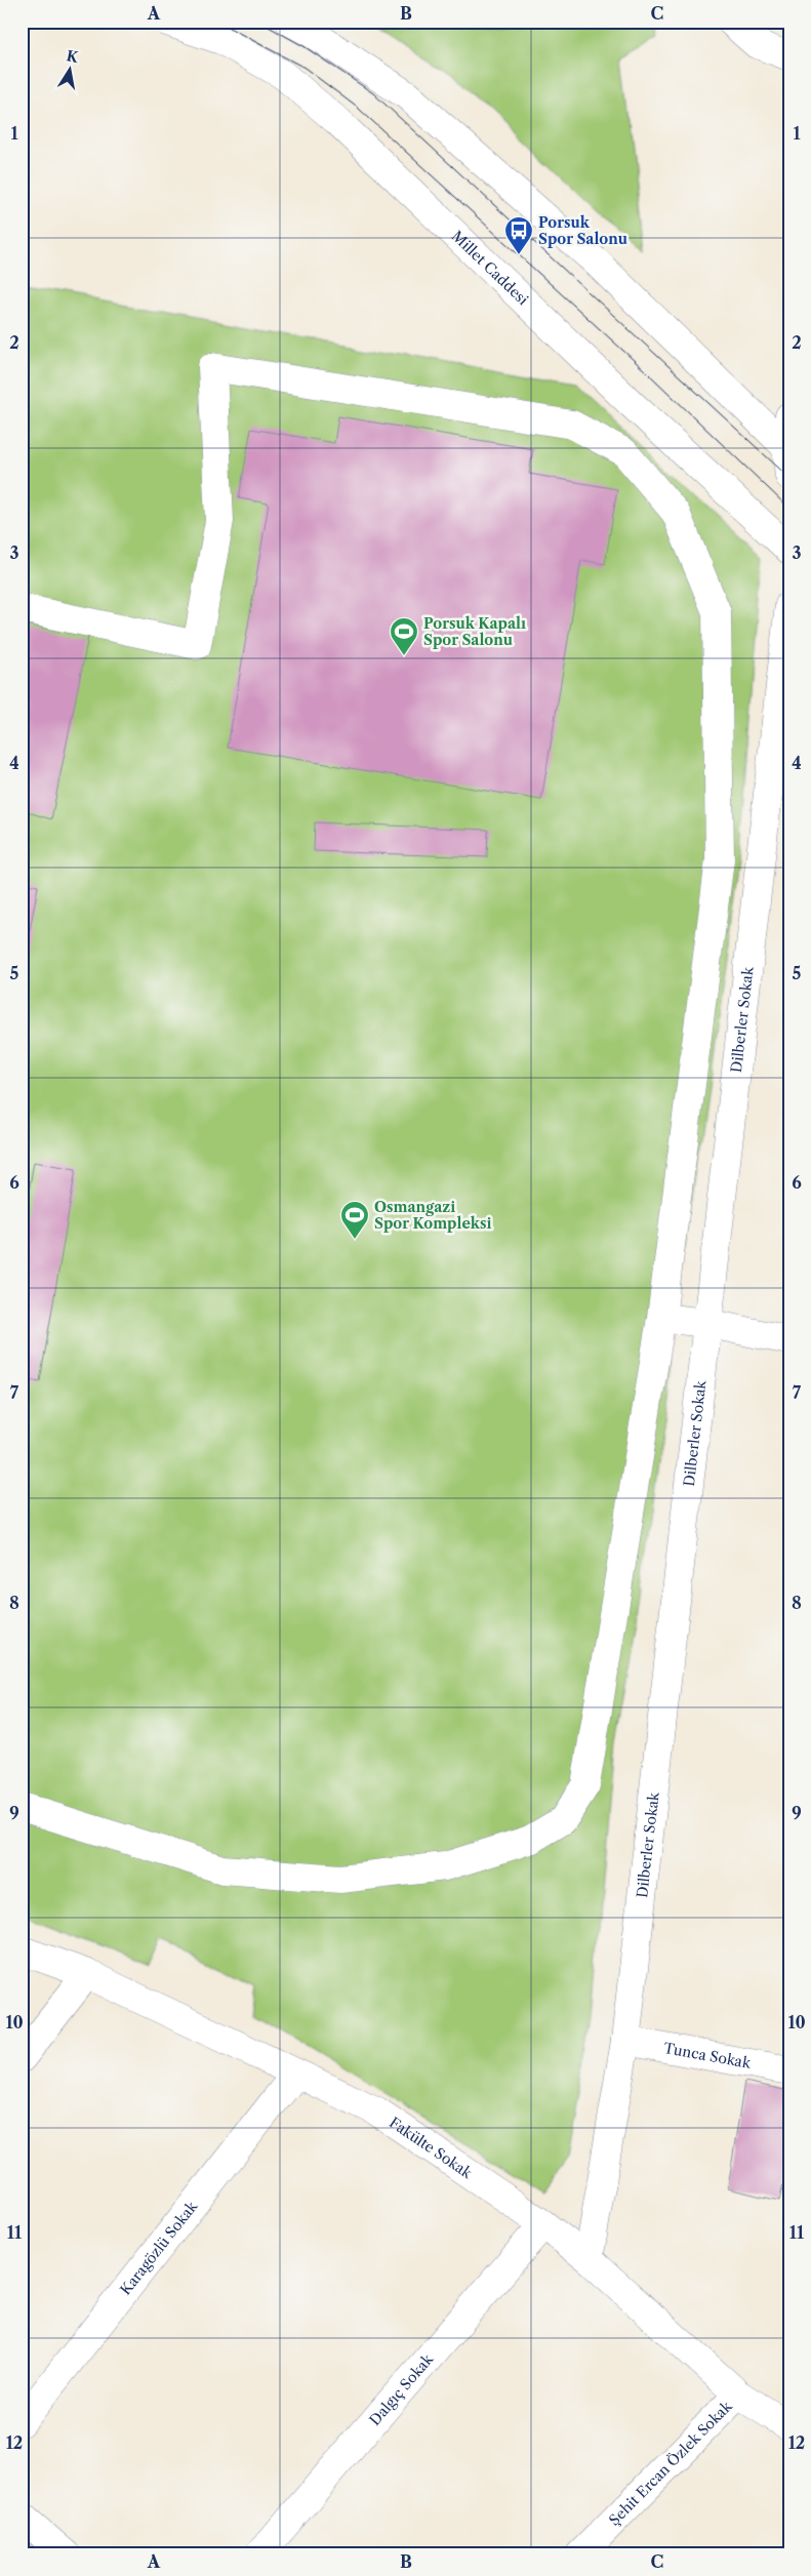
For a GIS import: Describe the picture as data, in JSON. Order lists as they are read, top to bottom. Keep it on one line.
{"streets":{"street":["Millet Caddesi","Dilberler Sokak","Tunca Sokak","Fakülte Sokak","Karagözlü Sokak","Dalgıç Sokak","Şehit Ercan Özlek Sokak"]},"crossings":[["Dilberler Sokak","Tunca Sokak"],["Dilberler Sokak","Fakülte Sokak"],["Fakülte Sokak","Karagözlü Sokak"],["Fakülte Sokak","Dalgıç Sokak"],["Fakülte Sokak","Şehit Ercan Özlek Sokak"]],"places":{"bus stop":["Porsuk Spor Salonu"],"sports":["Porsuk Kapalı Spor Salonu","Osmangazi Spor Kompleksi"]},"north":"top","grid":{"columns":["A","B","C"],"rows":["1","2","3","4","5","6","7","8","9","10","11","12"]}}
